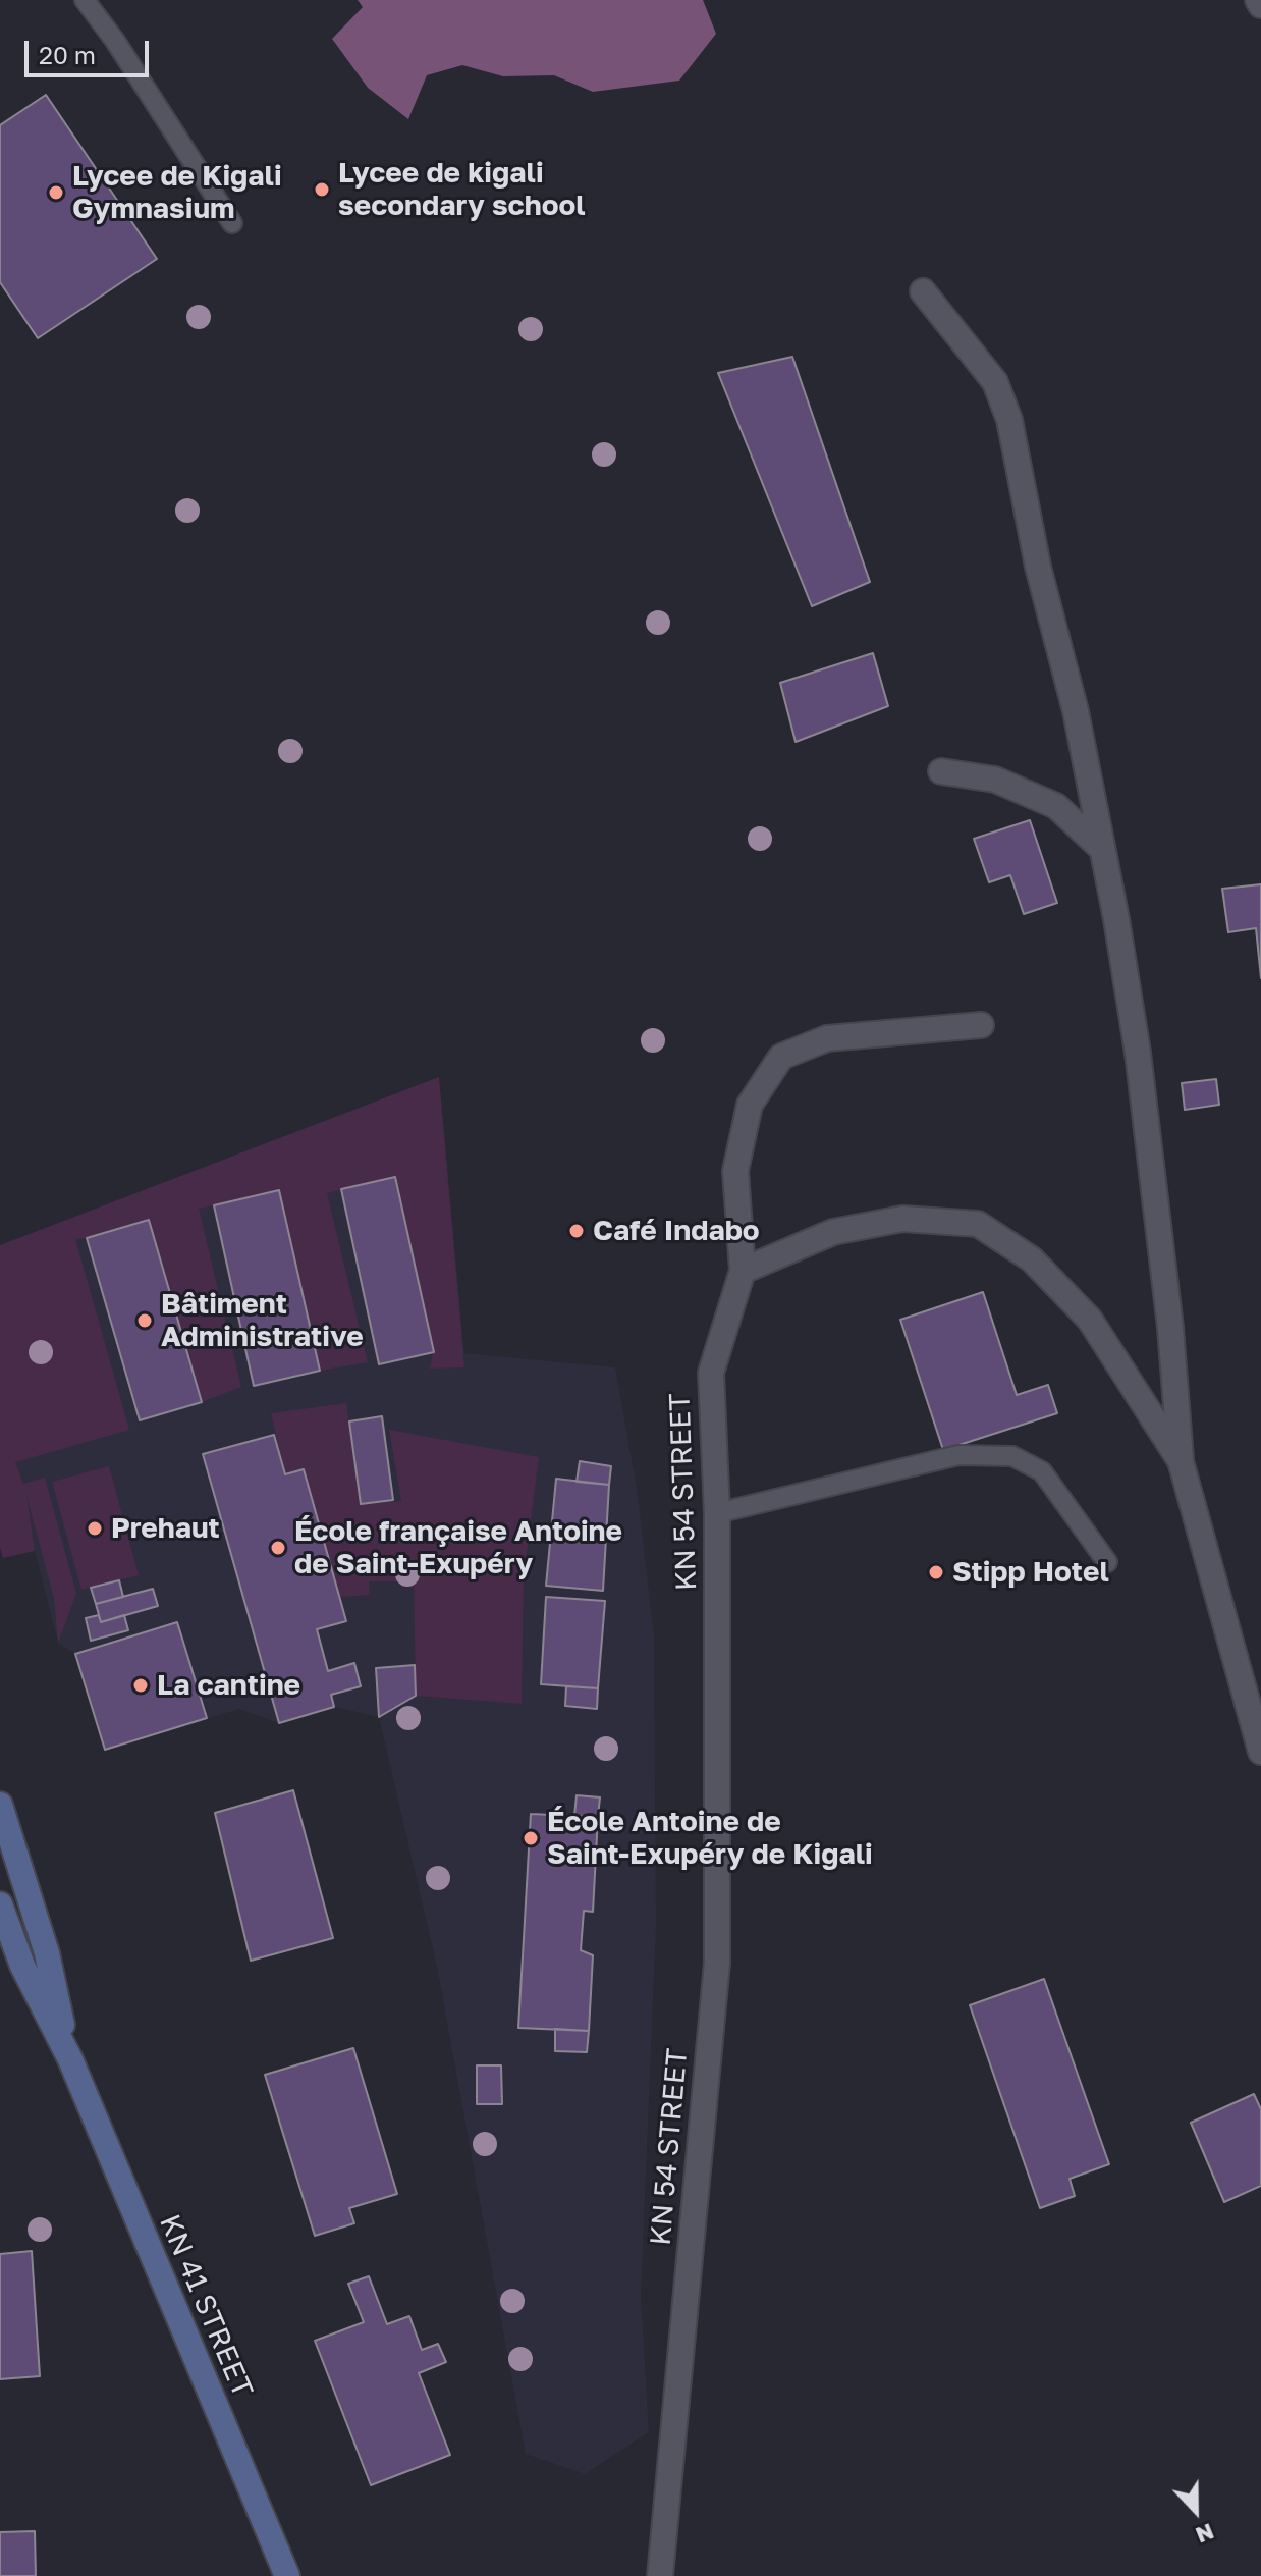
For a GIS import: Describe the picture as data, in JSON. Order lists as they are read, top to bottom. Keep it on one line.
{"streets":{"main road":["KN 41 STREET"],"street":["KN 54 STREET"]},"places":["Lycee de kigali secondary school","Lycee de Kigali Gymnasium","Café Indabo","Bâtiment Administrative","Prehaut","École française Antoine de Saint-Exupéry","Stipp Hotel","La cantine","École Antoine de Saint-Exupéry de Kigali"],"scale_bar":"20 m","north":"bottom"}
